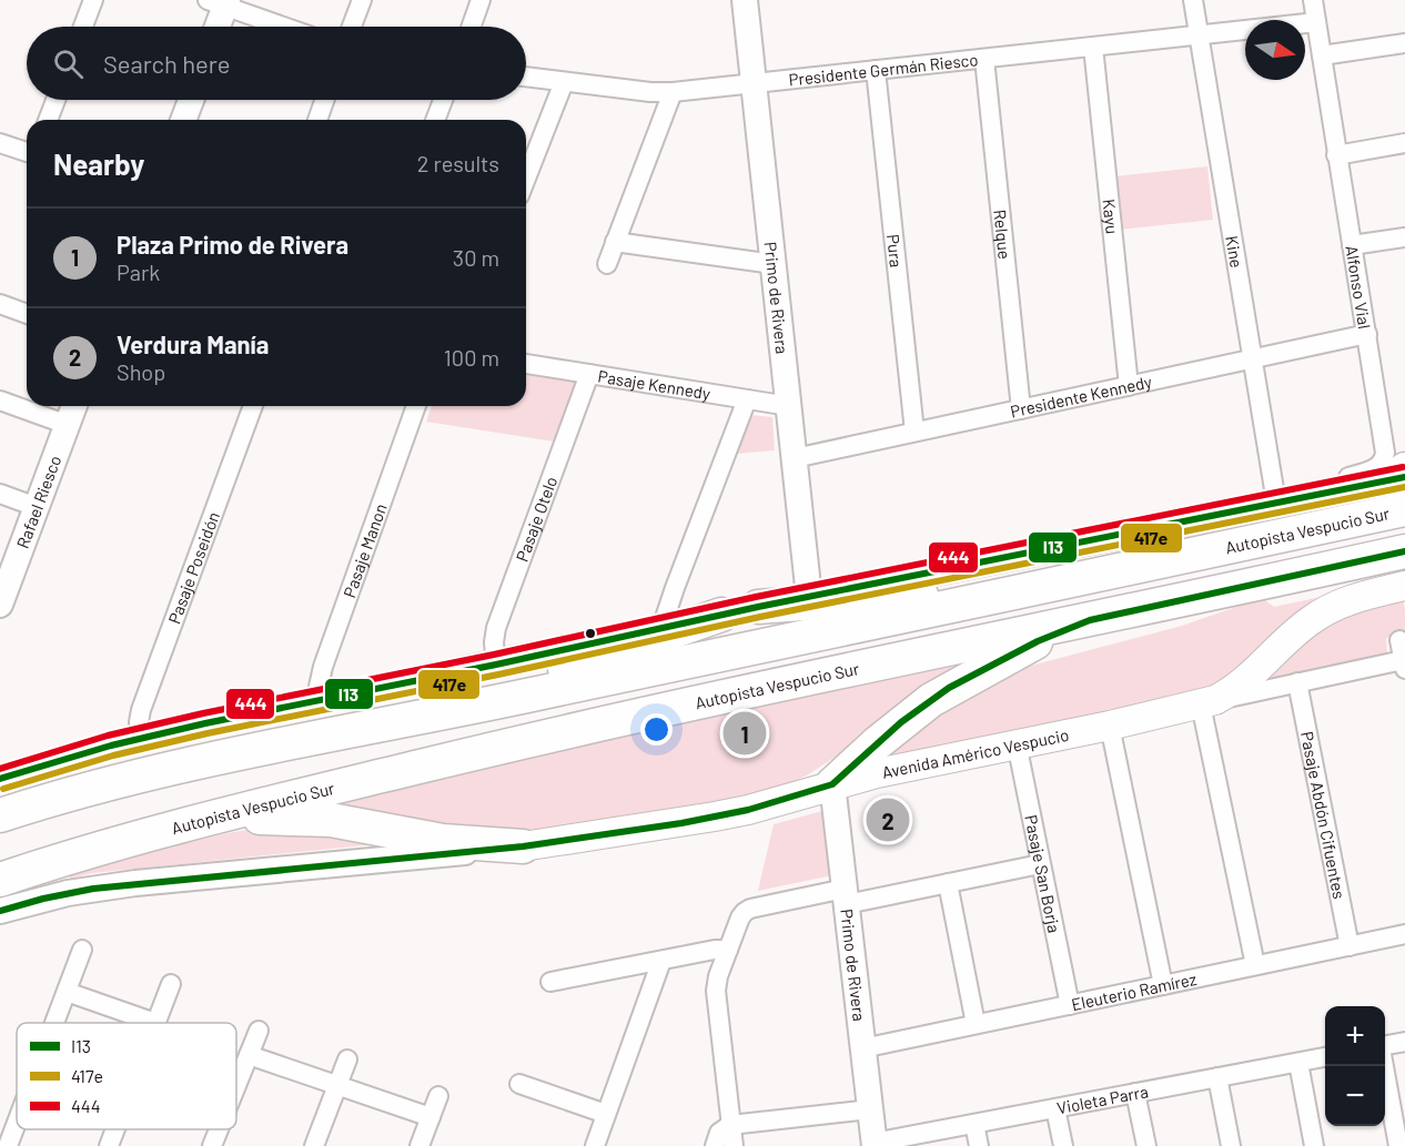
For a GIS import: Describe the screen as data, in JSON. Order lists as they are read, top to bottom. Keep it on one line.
{"streets":{"highway":["Autopista Vespucio Sur"],"main road":["Primo de Rivera","Rafael Riesco","Avenida Américo Vespucio"],"street":["Presidente Germán Riesco","Kayu","Relque","Pura","Kine","Alfonso Vial","Pasaje Kennedy","Presidente Kennedy","Pasaje Otelo","Pasaje Manon","Pasaje Poseidón","Pasaje Abdón Cifuentes","Pasaje San Borja","Eleuterio Ramírez","Violeta Parra"]},"crossings":[["Presidente Germán Riesco","Kayu"],["Presidente Germán Riesco","Relque"],["Presidente Germán Riesco","Pura"],["Presidente Germán Riesco","Kine"],["Presidente Germán Riesco","Alfonso Vial"],["Presidente Germán Riesco","Primo de Rivera"],["Kayu","Presidente Kennedy"],["Relque","Presidente Kennedy"],["Pura","Presidente Kennedy"],["Kine","Alfonso Vial"],["Kine","Presidente Kennedy"],["Alfonso Vial","Presidente Kennedy"],["Primo de Rivera","Pasaje Kennedy"],["Primo de Rivera","Presidente Kennedy"],["Primo de Rivera","Avenida Américo Vespucio"],["Primo de Rivera","Eleuterio Ramírez"],["Primo de Rivera","Violeta Parra"],["Pasaje Kennedy","Pasaje Otelo"],["Avenida Américo Vespucio","Pasaje San Borja"],["Pasaje Abdón Cifuentes","Eleuterio Ramírez"],["Pasaje San Borja","Eleuterio Ramírez"]],"lines":["transit line 444","transit line I13","transit line 417e"],"legend":["I13","417e","444"],"north":"right","page":{"search":"Search here","heading":["Nearby","2 results"],"list":[{"mark":"1","name":"Plaza Primo de Rivera","note":"Park","value":"30 m"},{"mark":"2","name":"Verdura Manía","note":"Shop","value":"100 m"}],"pins":["1","2"],"map_buttons":["+","−"]}}
